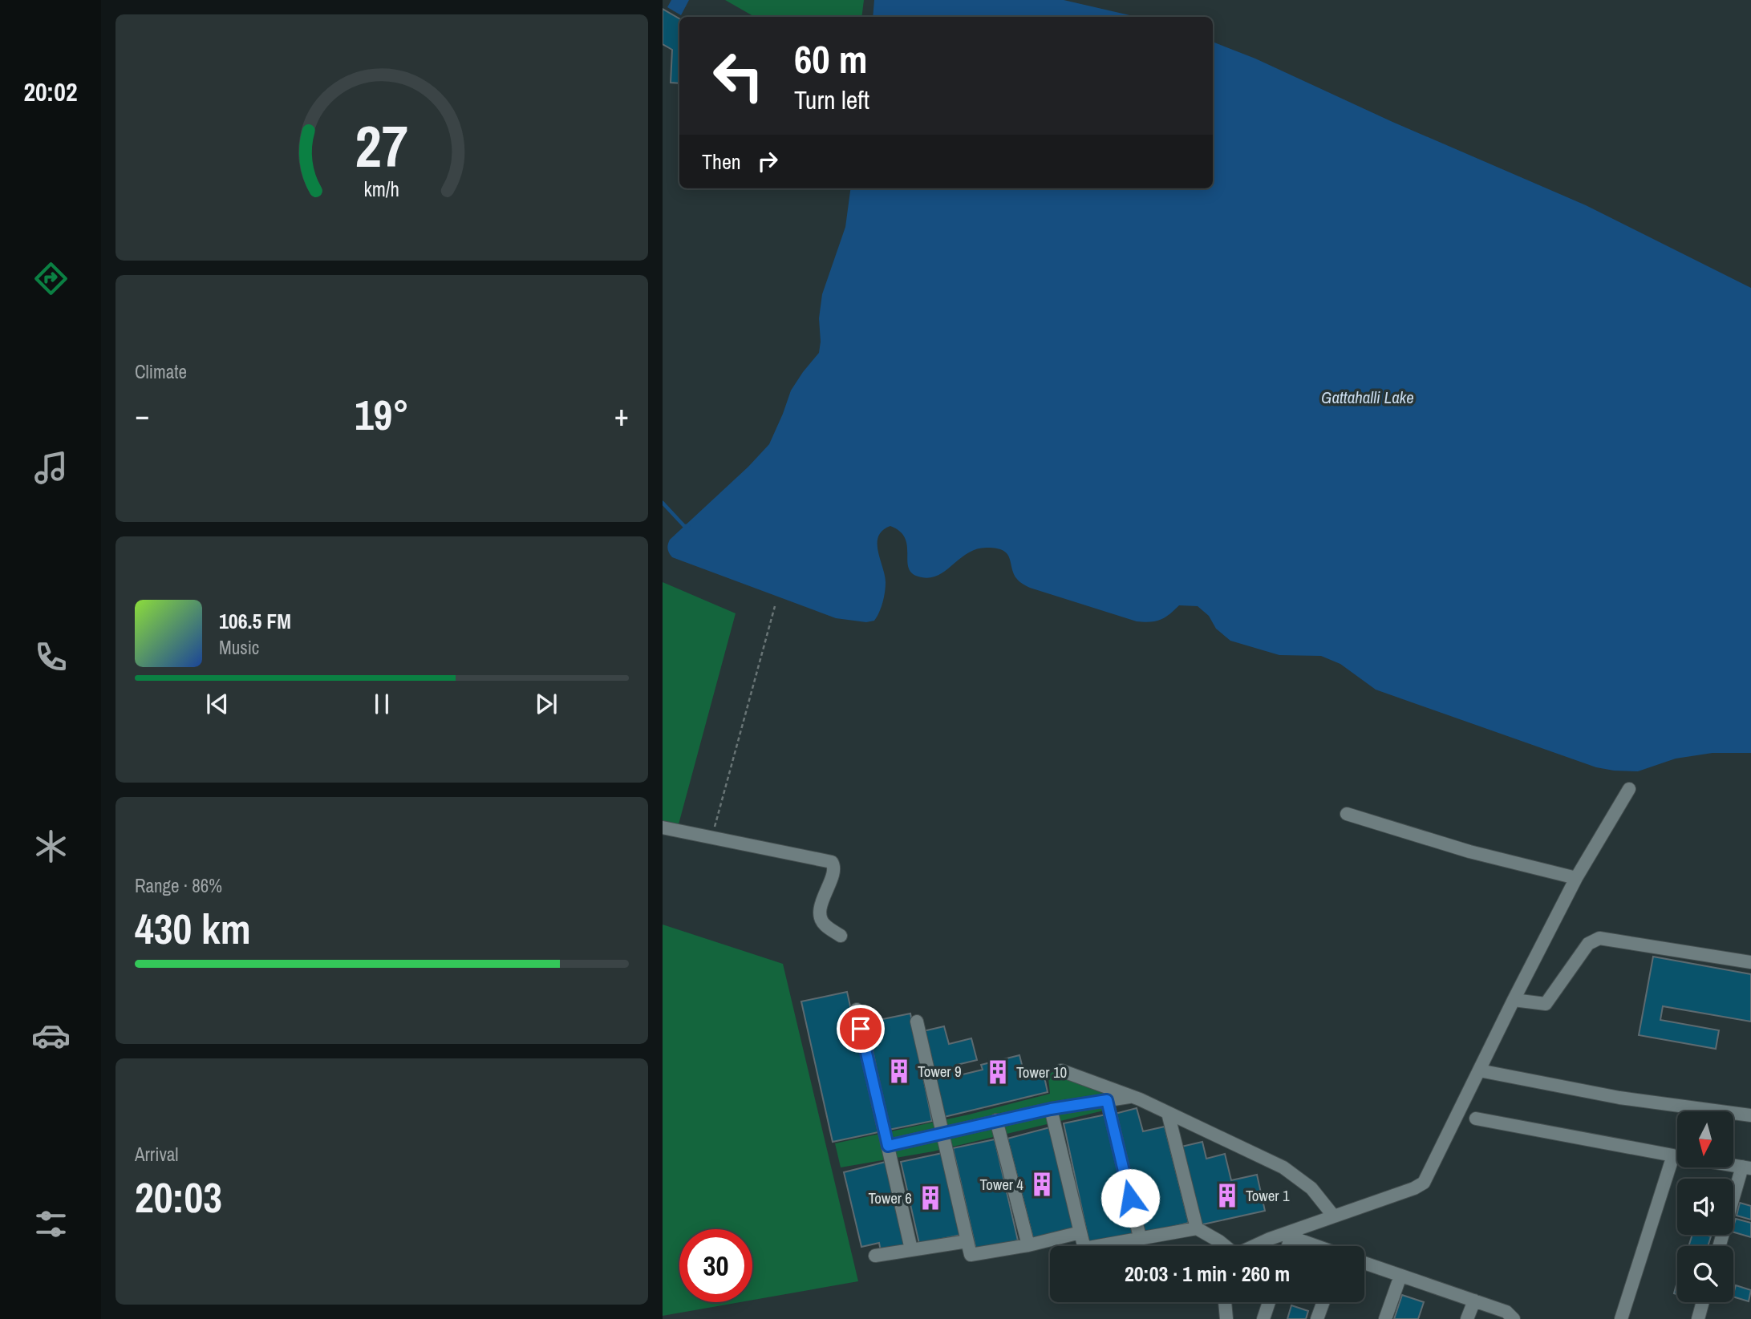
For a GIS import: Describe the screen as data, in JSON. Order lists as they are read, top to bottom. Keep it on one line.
{"water":["Gattahalli Lake"],"places":{"building":["Tower 9","Tower 10","Tower 4","Tower 1","Tower 6"]},"north":"bottom","page":{"tabs":"20:02","turn":["60 m","Turn left"],"then":"Then","tile":["Climate",["Range · 86%","430 km"],["Arrival","20:03"]],"heat":["−","19°","+"],"song":["106.5 FM","Music"],"limit":"30","trip":"20:03 · 1 min · 260 m","gauge":["27","km/h"]}}
